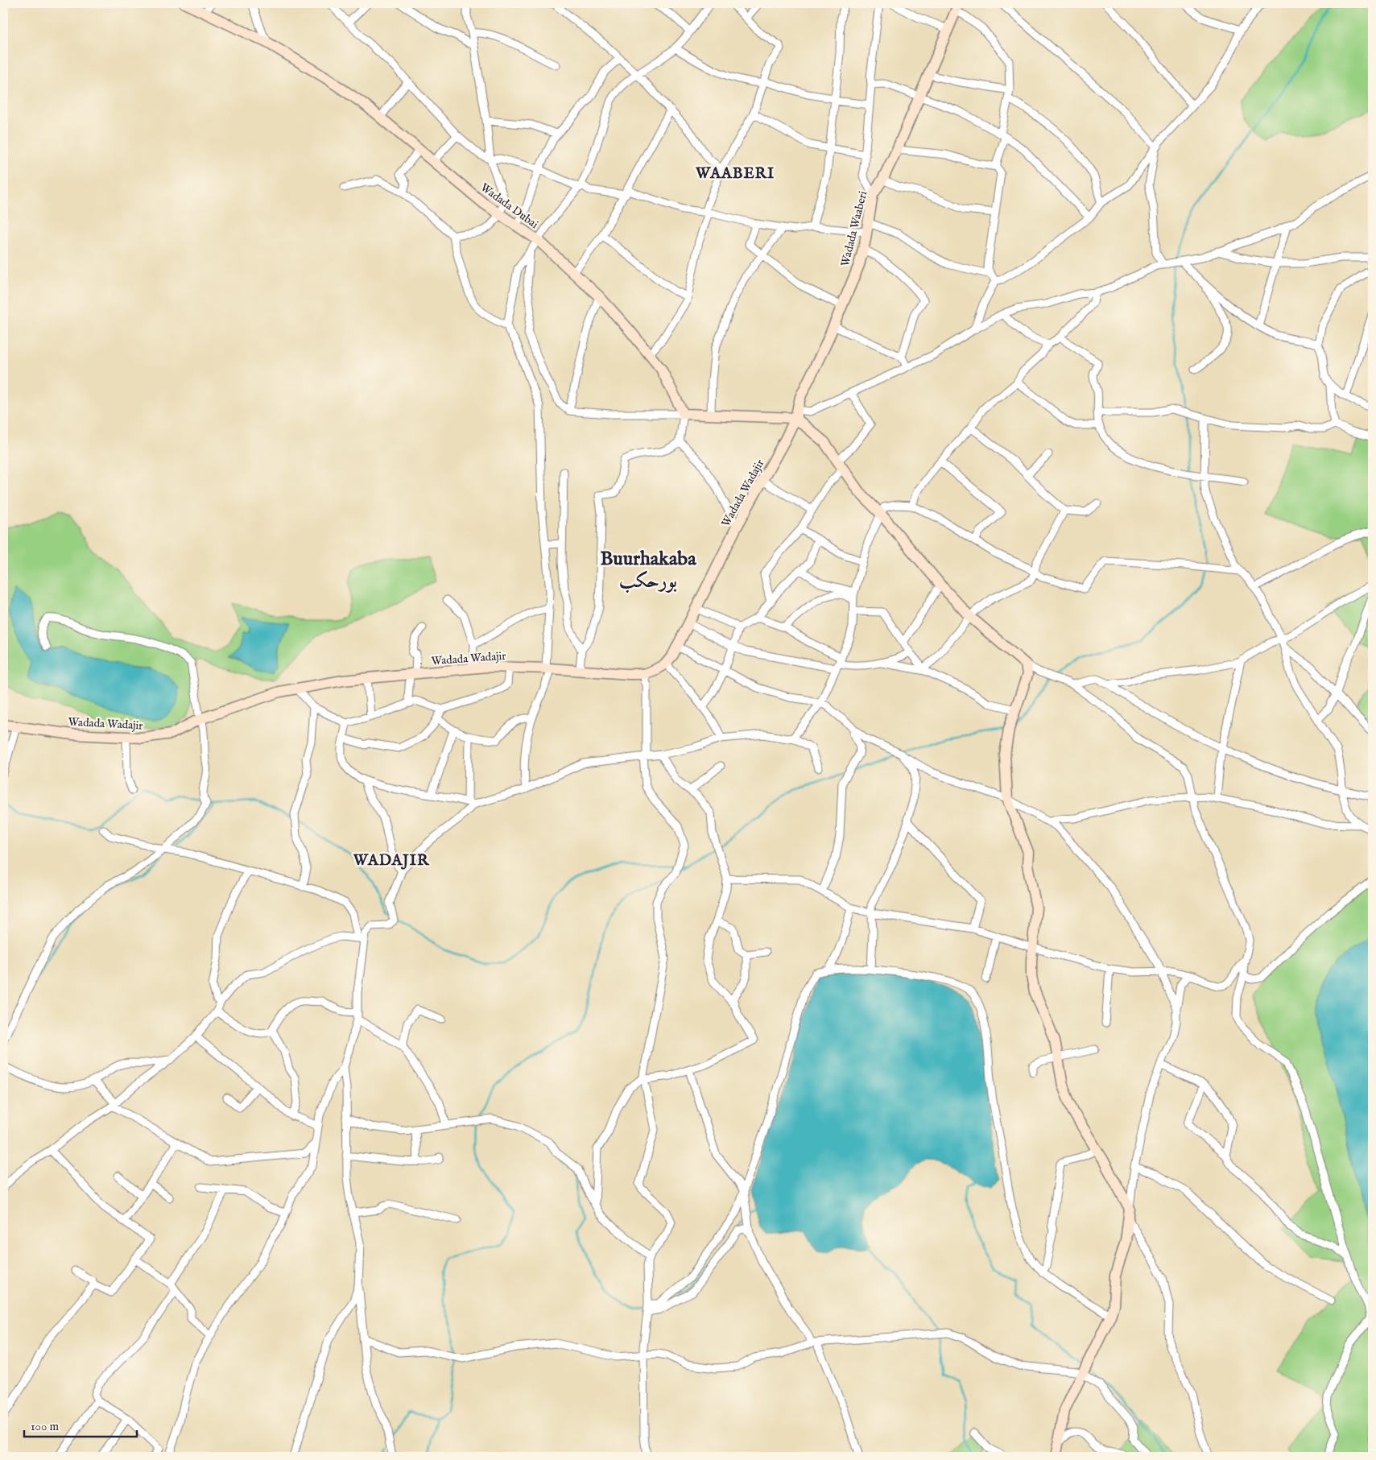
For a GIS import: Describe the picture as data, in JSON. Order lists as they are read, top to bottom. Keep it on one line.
{"streets":{"street":["Wadada Dubai","Wadada Waaberi","Wadada Wadajir"]},"crossings":[["Wadada Waaberi","Wadada Wadajir"]],"districts":["WAABERI","Buurhakaba بورحكب","WADAJIR"],"scale_bar":"100 m"}
